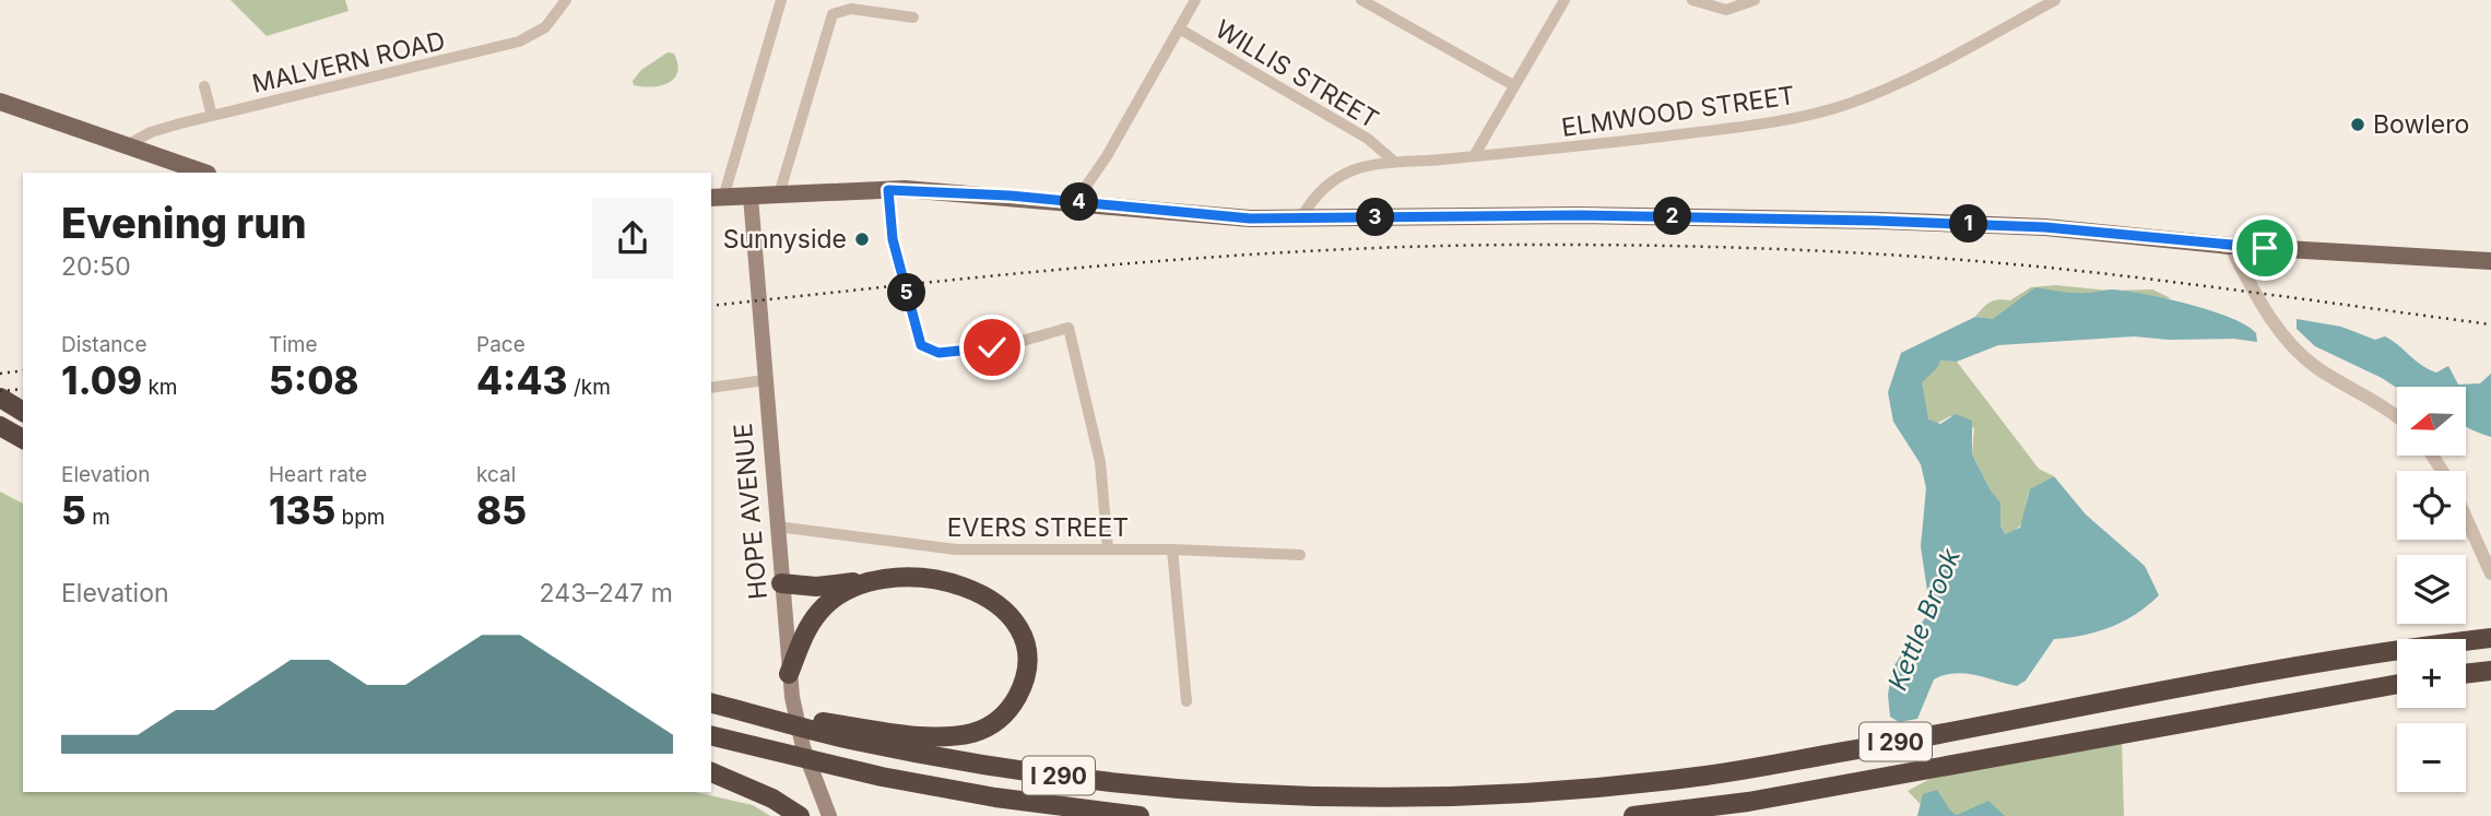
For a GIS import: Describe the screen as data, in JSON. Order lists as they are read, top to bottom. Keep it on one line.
{"streets":{"highway":["I 290"],"main road":["HOPE AVENUE"],"street":["MALVERN ROAD","WILLIS STREET","ELMWOOD STREET","EVERS STREET"]},"crossings":[["WILLIS STREET","ELMWOOD STREET"],["HOPE AVENUE","EVERS STREET"]],"water":["Kettle Brook"],"places":["Bowlero","Sunnyside"],"north":"left","page":{"heading":["Evening run","20:50"],"pins":["4","2","3","1","5"],"stats":[["Distance","1.09 km"],["Time","5:08"],["Pace","4:43 /km"],["Elevation","5 m"],["Heart rate","135 bpm"],["kcal","85"]],"map_buttons":["+","−"],"chart":["Elevation","243–247 m"]}}
